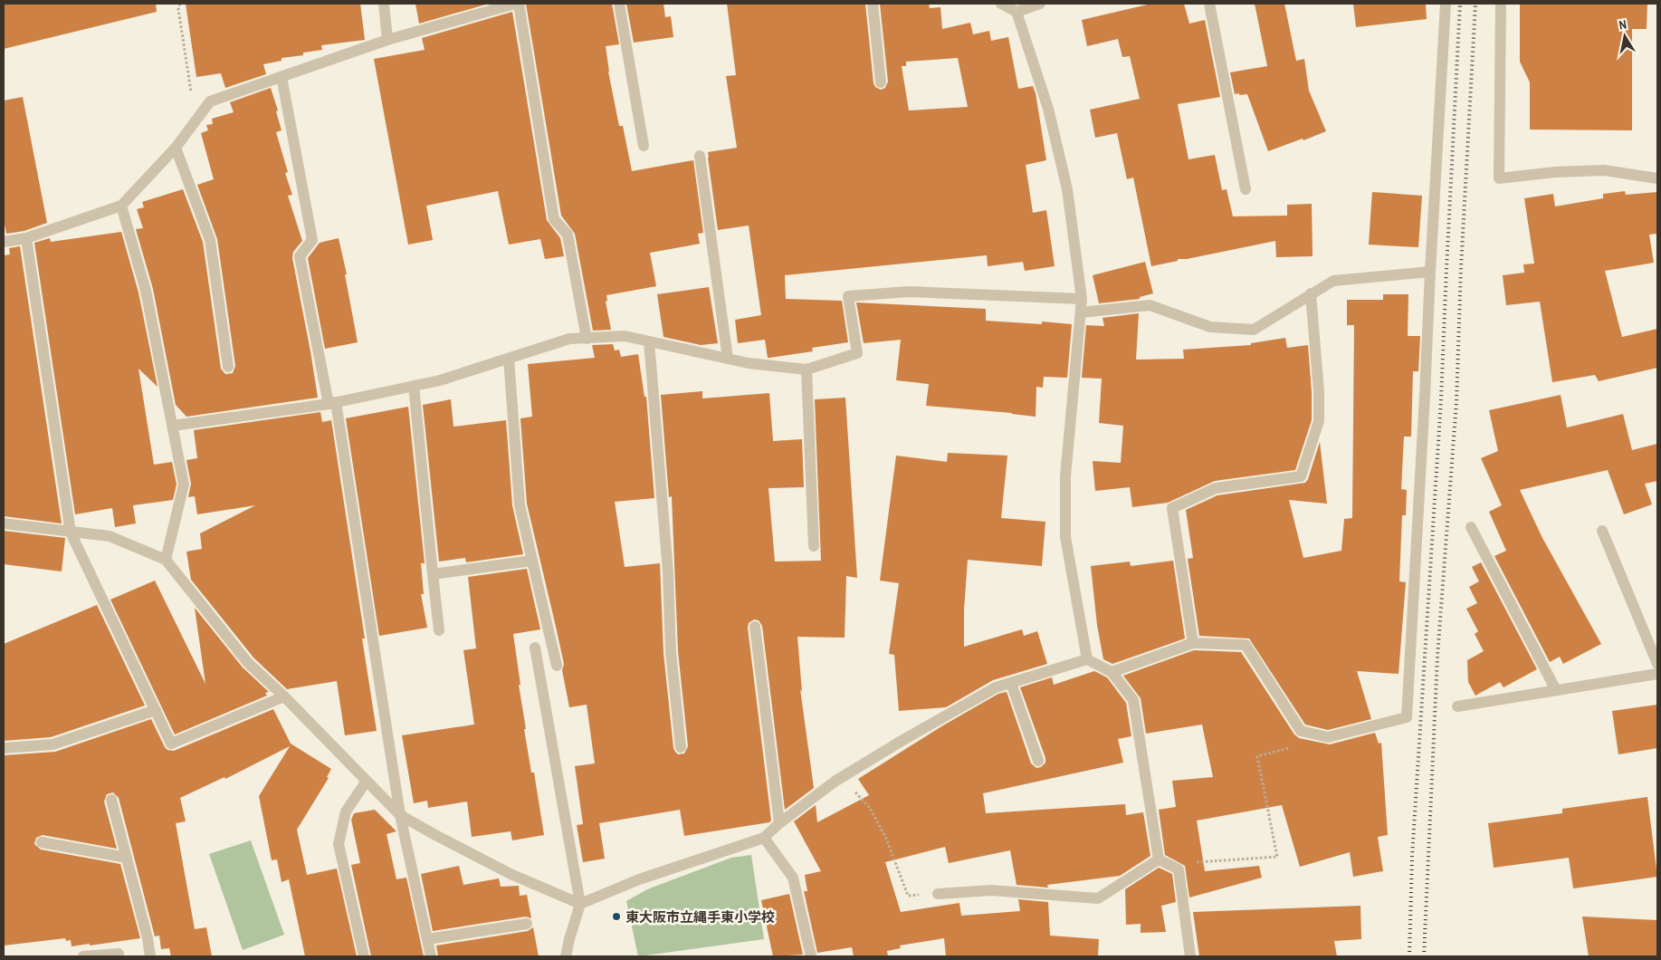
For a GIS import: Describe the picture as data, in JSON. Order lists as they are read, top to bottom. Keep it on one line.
{"places":["東大阪市立縄手東小学校"],"north":"top"}
